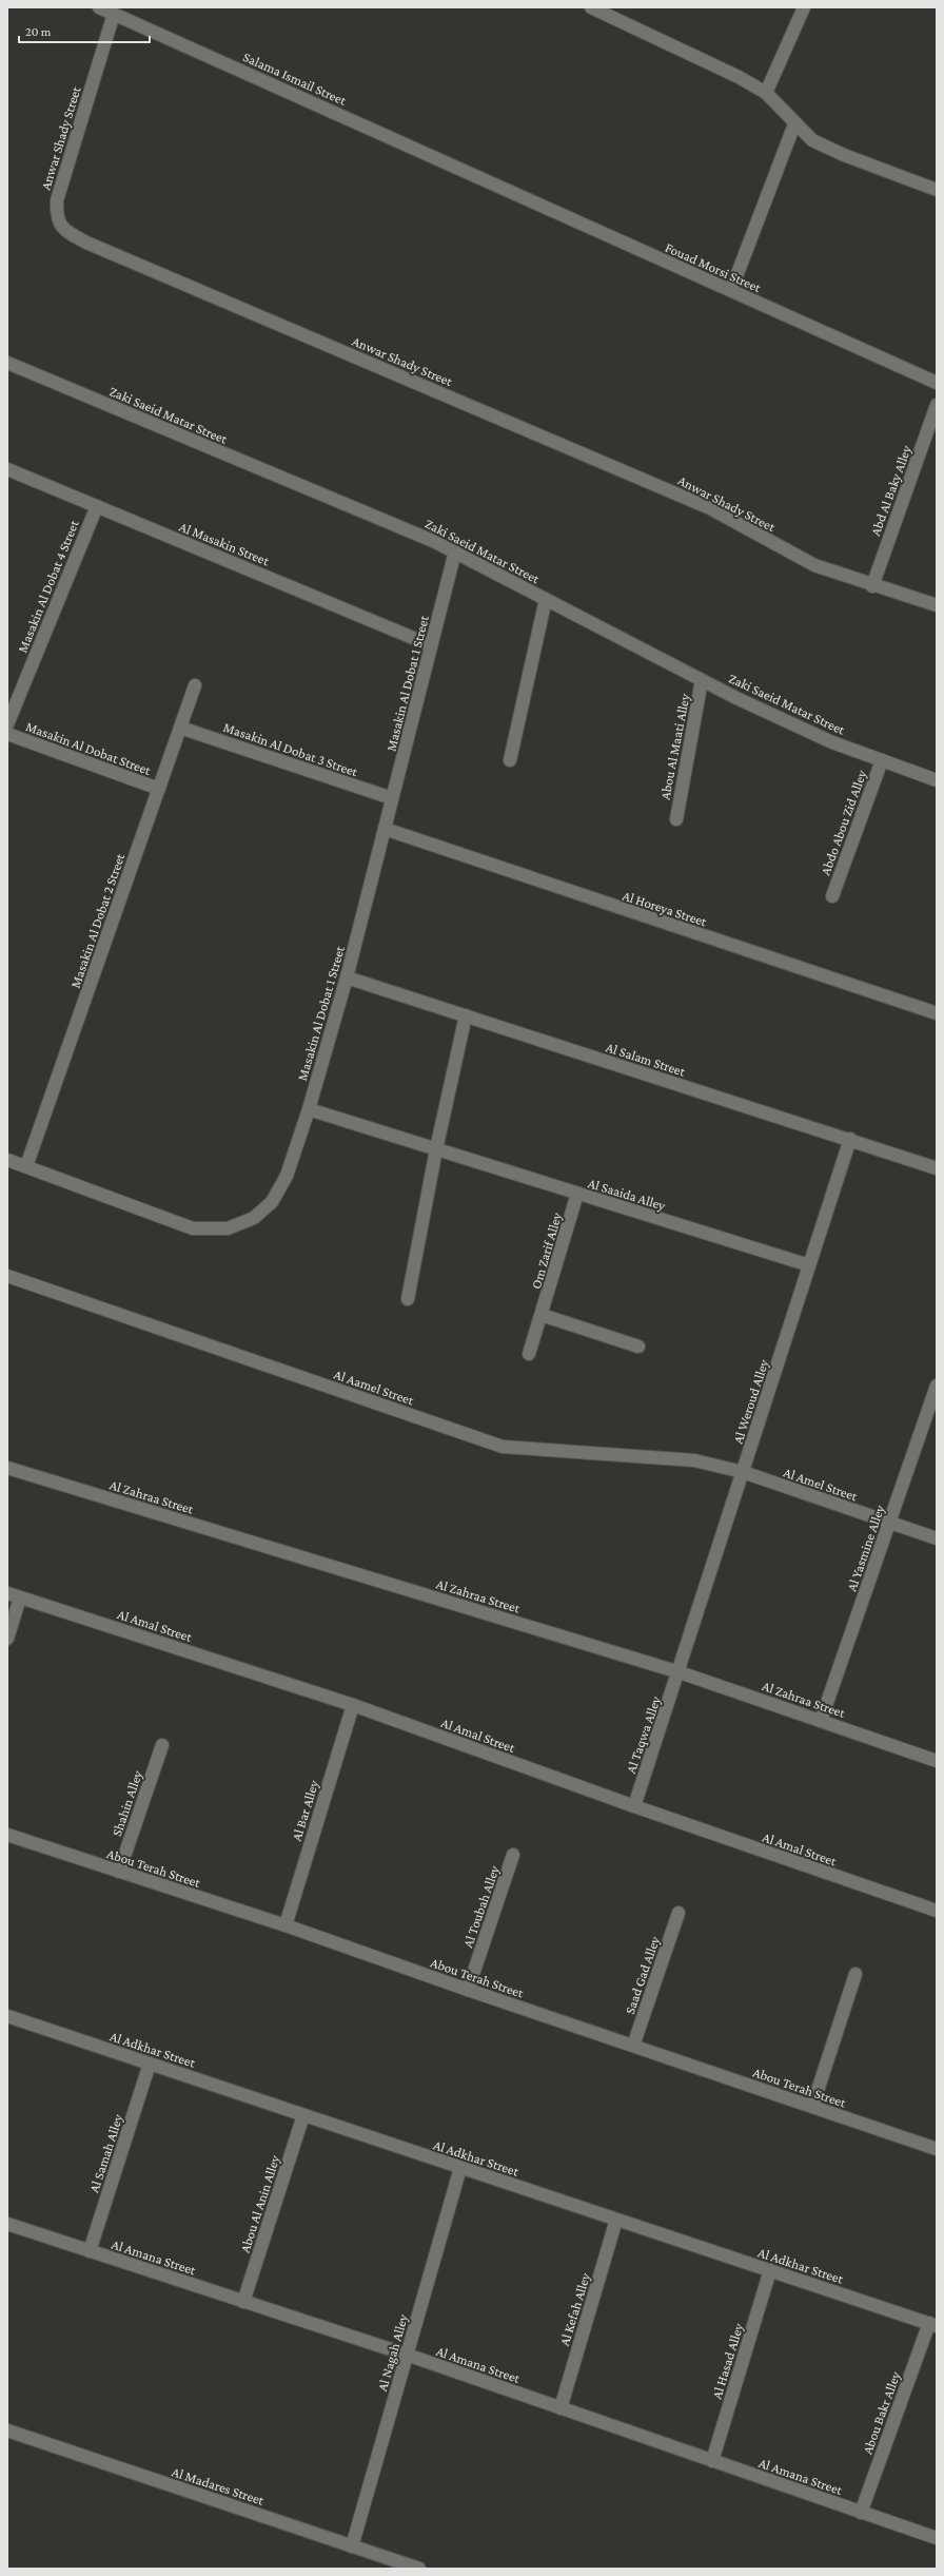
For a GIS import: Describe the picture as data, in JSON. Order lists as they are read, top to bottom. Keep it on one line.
{"streets":{"street":["Salama Ismail Street","Anwar Shady Street","Fouad Morsi Street","Zaki Saeid Matar Street","Abd Al Baky Alley","Al Masakin Street","Masakin Al Dobat 4 Street","Masakin Al Dobat 1 Street","Abou Al Maati Alley","Masakin Al Dobat Street","Masakin Al Dobat 3 Street","Abdo Abou Zid Alley","Al Horeya Street","Masakin Al Dobat 2 Street","Al Salam Street","Al Saaida Alley","Om Zarif Alley","Al Aamel Street","Al Weroud Alley","Al Amel Street","Al Zahraa Street","Al Yasmine Alley","Al Amal Street","Al Taqwa Alley","Shahin Alley","Al Bar Alley","Abou Terah Street","Al Toubah Alley","Saad Gad Alley","Al Adkhar Street","Al Samah Alley","Abou Al Anin Alley","Al Amana Street","Al Kefah Alley","Al Nagah Alley","Al Hasad Alley","Abou Bakr Alley","Al Madares Street"]},"crossings":[["Salama Ismail Street","Anwar Shady Street"],["Salama Ismail Street","Fouad Morsi Street"],["Anwar Shady Street","Abd Al Baky Alley"],["Zaki Saeid Matar Street","Masakin Al Dobat 1 Street"],["Zaki Saeid Matar Street","Abou Al Maati Alley"],["Zaki Saeid Matar Street","Abdo Abou Zid Alley"],["Al Masakin Street","Masakin Al Dobat 4 Street"],["Al Masakin Street","Masakin Al Dobat 1 Street"],["Masakin Al Dobat 1 Street","Masakin Al Dobat 3 Street"],["Masakin Al Dobat 1 Street","Al Horeya Street"],["Masakin Al Dobat 1 Street","Masakin Al Dobat 2 Street"],["Masakin Al Dobat 1 Street","Al Salam Street"],["Masakin Al Dobat 1 Street","Al Saaida Alley"],["Masakin Al Dobat Street","Masakin Al Dobat 2 Street"],["Masakin Al Dobat 3 Street","Masakin Al Dobat 2 Street"],["Al Salam Street","Al Weroud Alley"],["Al Saaida Alley","Om Zarif Alley"],["Al Saaida Alley","Al Weroud Alley"],["Al Aamel Street","Al Weroud Alley"],["Al Aamel Street","Al Amel Street"],["Al Weroud Alley","Al Amel Street"],["Al Weroud Alley","Al Zahraa Street"],["Al Weroud Alley","Al Taqwa Alley"],["Al Amel Street","Al Yasmine Alley"],["Al Zahraa Street","Al Yasmine Alley"],["Al Zahraa Street","Al Taqwa Alley"],["Al Amal Street","Al Taqwa Alley"],["Al Amal Street","Al Bar Alley"],["Shahin Alley","Abou Terah Street"],["Al Bar Alley","Abou Terah Street"],["Abou Terah Street","Al Toubah Alley"],["Abou Terah Street","Saad Gad Alley"],["Al Adkhar Street","Al Samah Alley"],["Al Adkhar Street","Abou Al Anin Alley"],["Al Adkhar Street","Al Kefah Alley"],["Al Adkhar Street","Al Nagah Alley"],["Al Adkhar Street","Al Hasad Alley"],["Al Adkhar Street","Abou Bakr Alley"],["Al Samah Alley","Al Amana Street"],["Abou Al Anin Alley","Al Amana Street"],["Al Amana Street","Al Kefah Alley"],["Al Amana Street","Al Nagah Alley"],["Al Amana Street","Al Hasad Alley"],["Al Amana Street","Abou Bakr Alley"],["Al Nagah Alley","Al Madares Street"]],"scale_bar":"20 m"}
